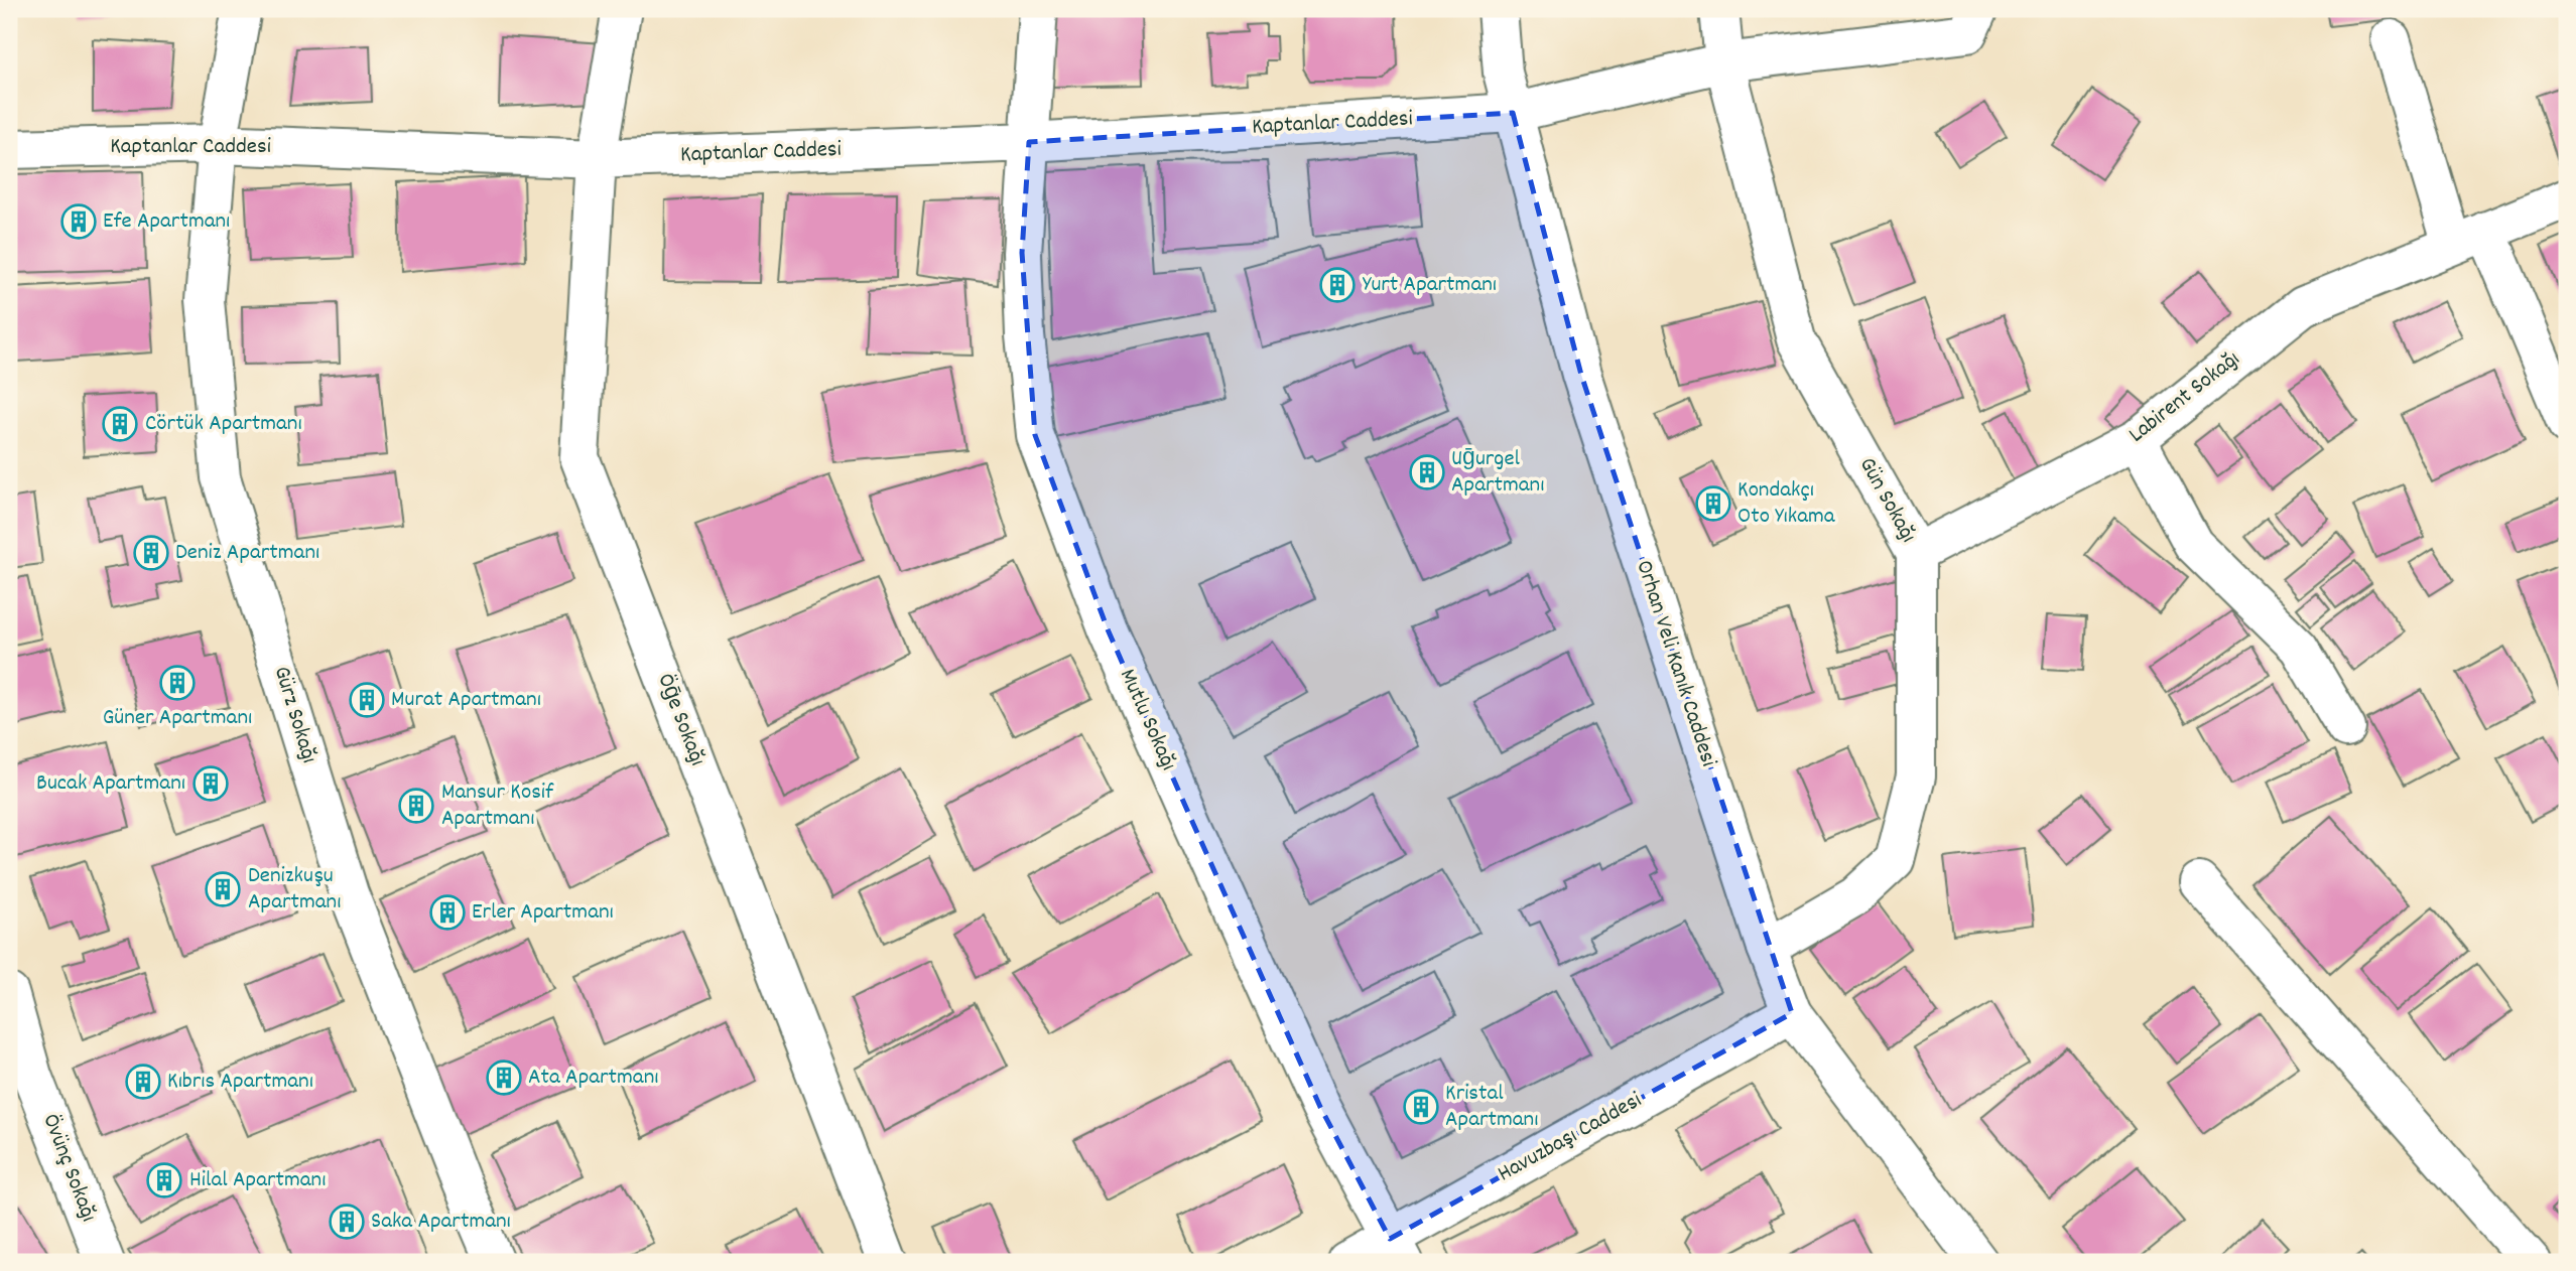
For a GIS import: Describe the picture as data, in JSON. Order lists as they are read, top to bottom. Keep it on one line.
{"streets":{"street":["Kaptanlar Caddesi","Labirent Sokağı","Gün Sokağı","Orhan Veli Kanık Caddesi","Gürz Sokağı","Öḡe Sokağı","Mutlu Sokağı","Havuzbaşı Caddesi","Övünç Sokağı"]},"crossings":[["Kaptanlar Caddesi","Gün Sokağı"],["Kaptanlar Caddesi","Orhan Veli Kanık Caddesi"],["Kaptanlar Caddesi","Gürz Sokağı"],["Kaptanlar Caddesi","Öḡe Sokağı"],["Kaptanlar Caddesi","Mutlu Sokağı"],["Labirent Sokağı","Gün Sokağı"],["Gün Sokağı","Orhan Veli Kanık Caddesi"],["Orhan Veli Kanık Caddesi","Havuzbaşı Caddesi"],["Mutlu Sokağı","Havuzbaşı Caddesi"]],"places":{"building":["Efe Apartmanı","Yurt Apartmanı","Cörtük Apartmanı","Uḡurgel Apartmanı","Kondakçı Oto Yıkama","Deniz Apartmanı","Güner Apartmanı","Murat Apartmanı","Bucak Apartmanı","Mansur Kosif Apartmanı","Denizkuşu Apartmanı","Erler Apartmanı","Ata Apartmanı","Kıbrıs Apartmanı","Kristal Apartmanı","Hilal Apartmanı","Saka Apartmanı"]}}
